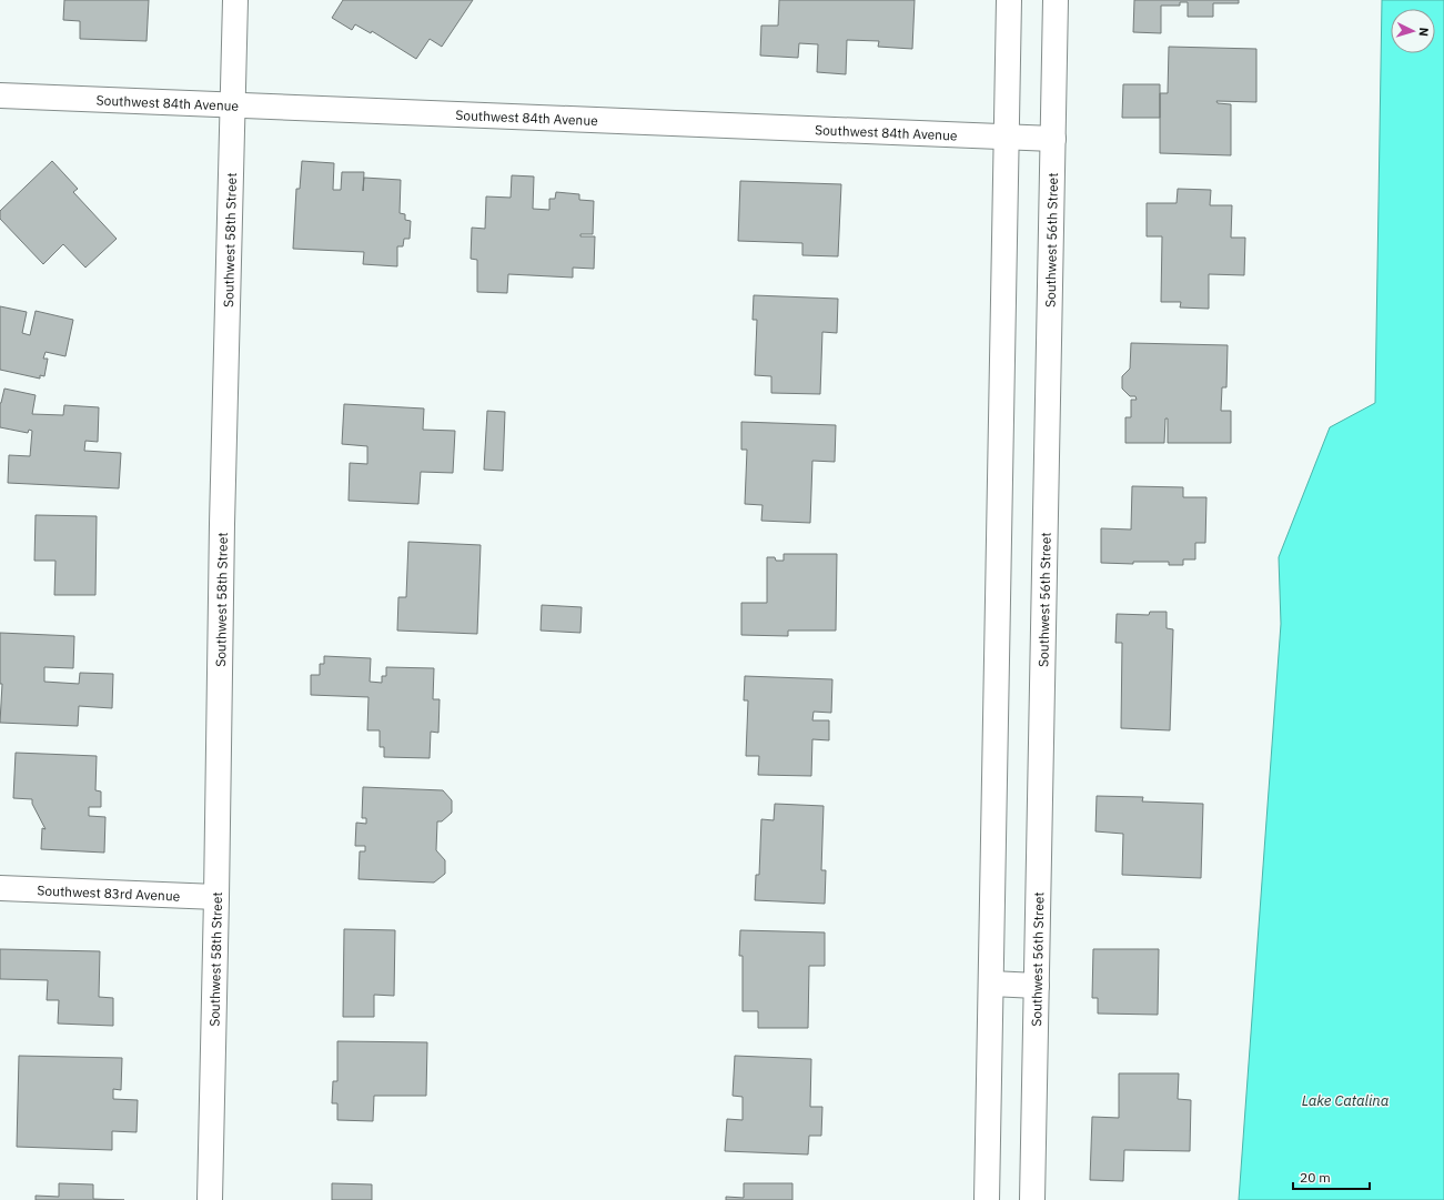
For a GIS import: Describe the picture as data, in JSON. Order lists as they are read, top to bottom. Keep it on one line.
{"streets":{"street":["Southwest 84th Avenue","Southwest 58th Street","Southwest 56th Street","Southwest 83rd Avenue"]},"crossings":[["Southwest 84th Avenue","Southwest 58th Street"],["Southwest 84th Avenue","Southwest 56th Street"],["Southwest 58th Street","Southwest 83rd Avenue"]],"water":["Lake Catalina"],"scale_bar":"20 m","north":"right"}
